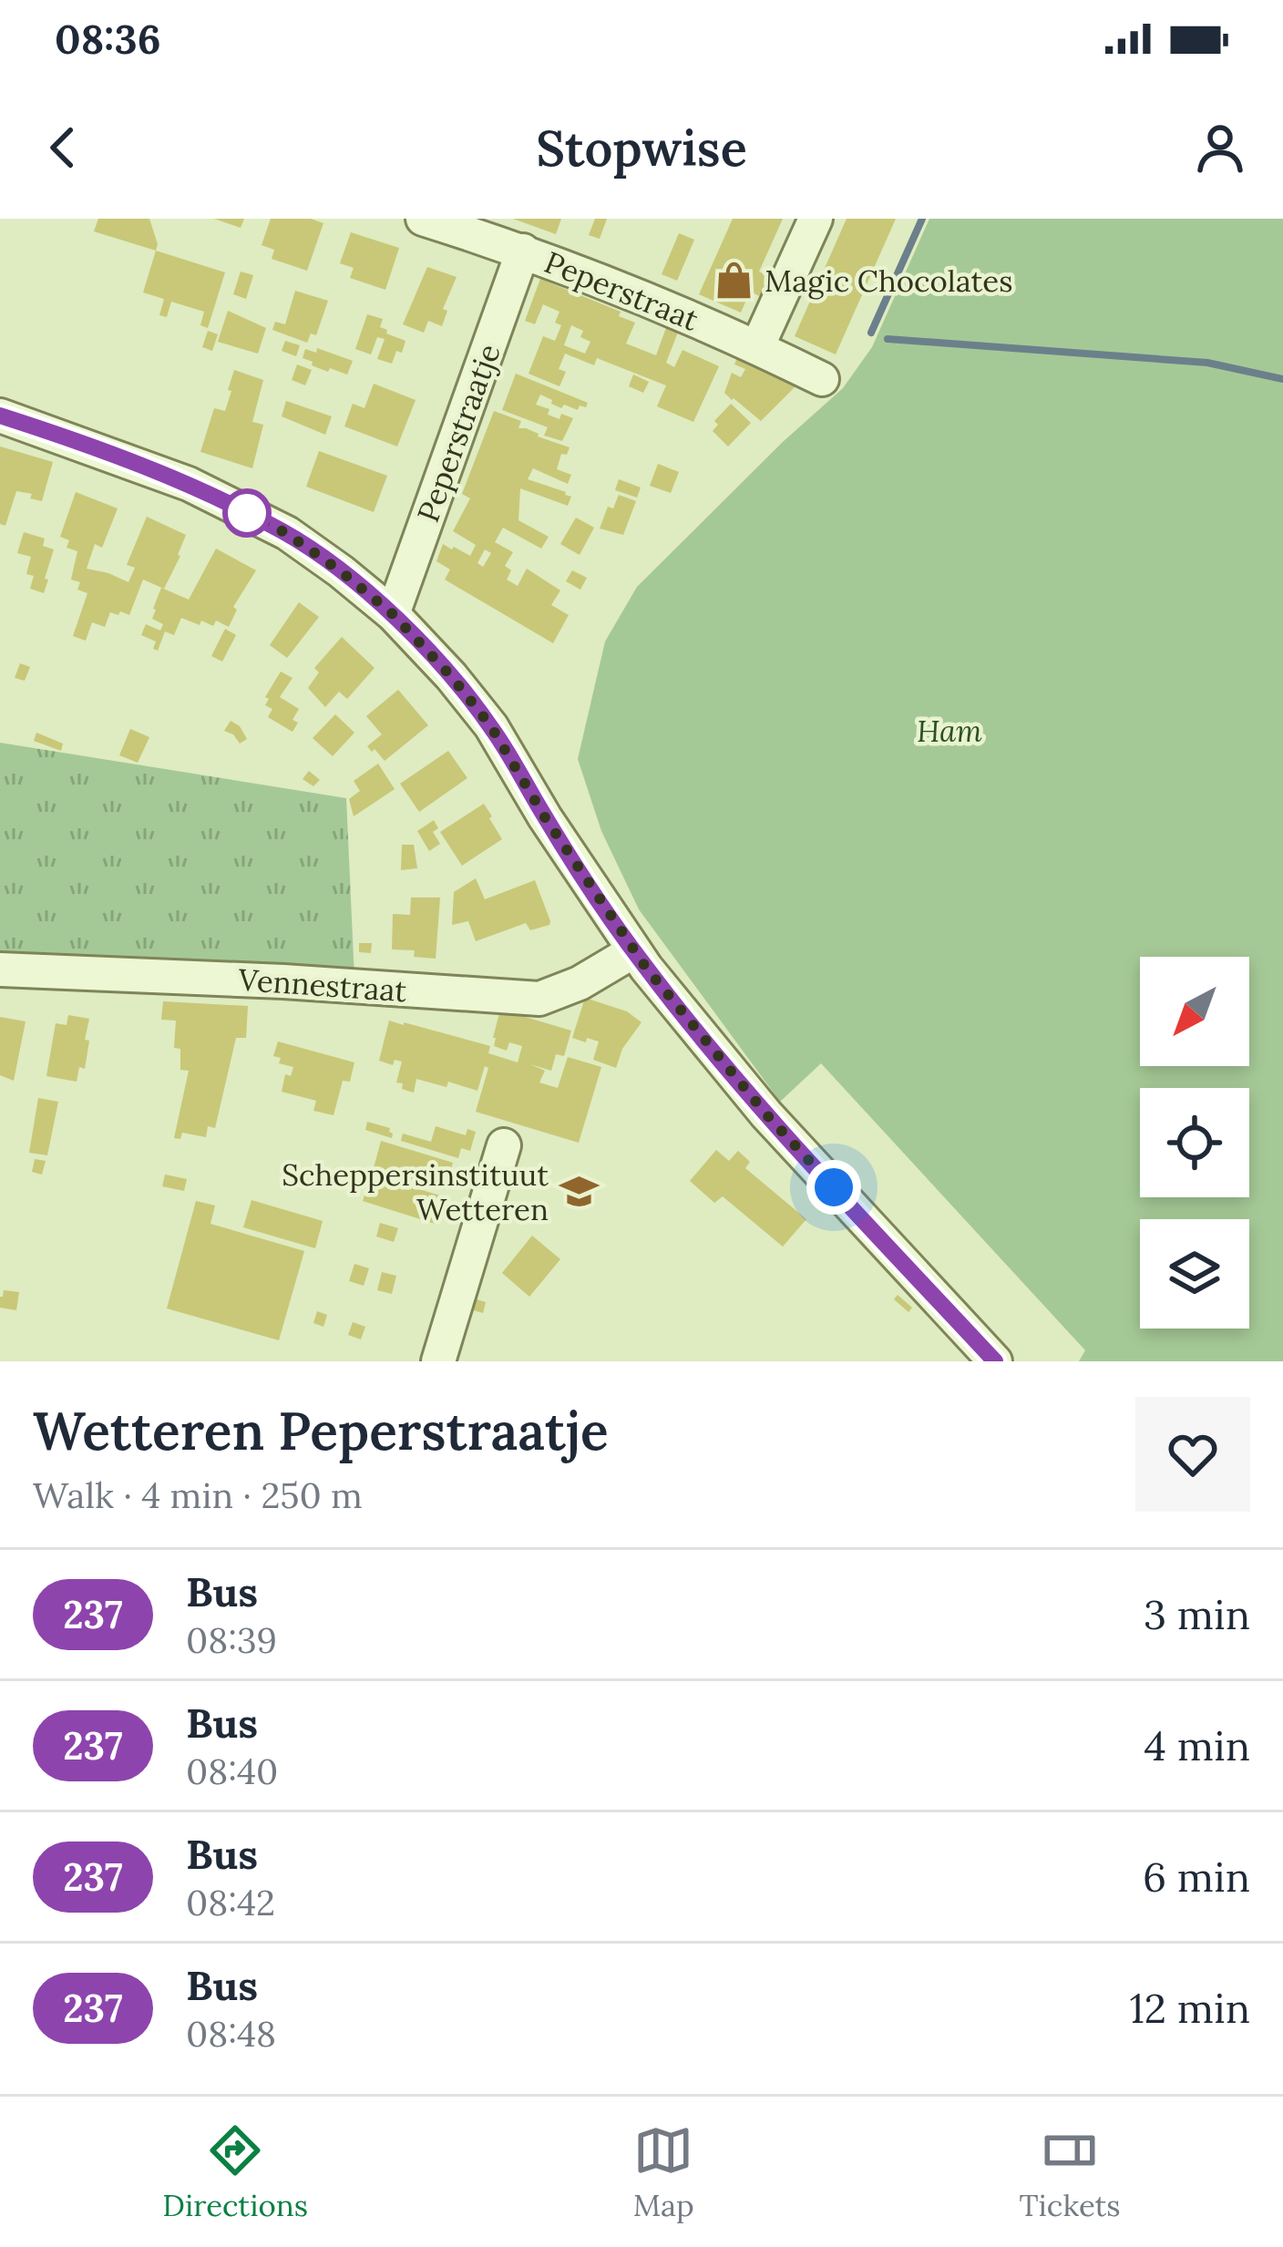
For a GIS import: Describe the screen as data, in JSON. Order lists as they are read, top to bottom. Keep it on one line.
{"streets":{"street":["Peperstraat","Peperstraatje","Vennestraat"]},"crossings":[["Peperstraat","Peperstraatje"]],"parks":["Ham"],"places":{"shop":["Magic Chocolates"],"school or university":["Scheppersinstituut Wetteren"]},"lines":["bus line 237"],"north":"bottom left","page":{"status":"08:36","header":"Stopwise","heading":["Wetteren Peperstraatje","Walk · 4 min · 250 m"],"list":[{"mark":"237","name":"Bus","note":"08:39","value":"3 min"},{"mark":"237","name":"Bus","note":"08:40","value":"4 min"},{"mark":"237","name":"Bus","note":"08:42","value":"6 min"},{"mark":"237","name":"Bus","note":"08:48","value":"12 min"}],"tabs":["Directions","Map","Tickets"]}}
